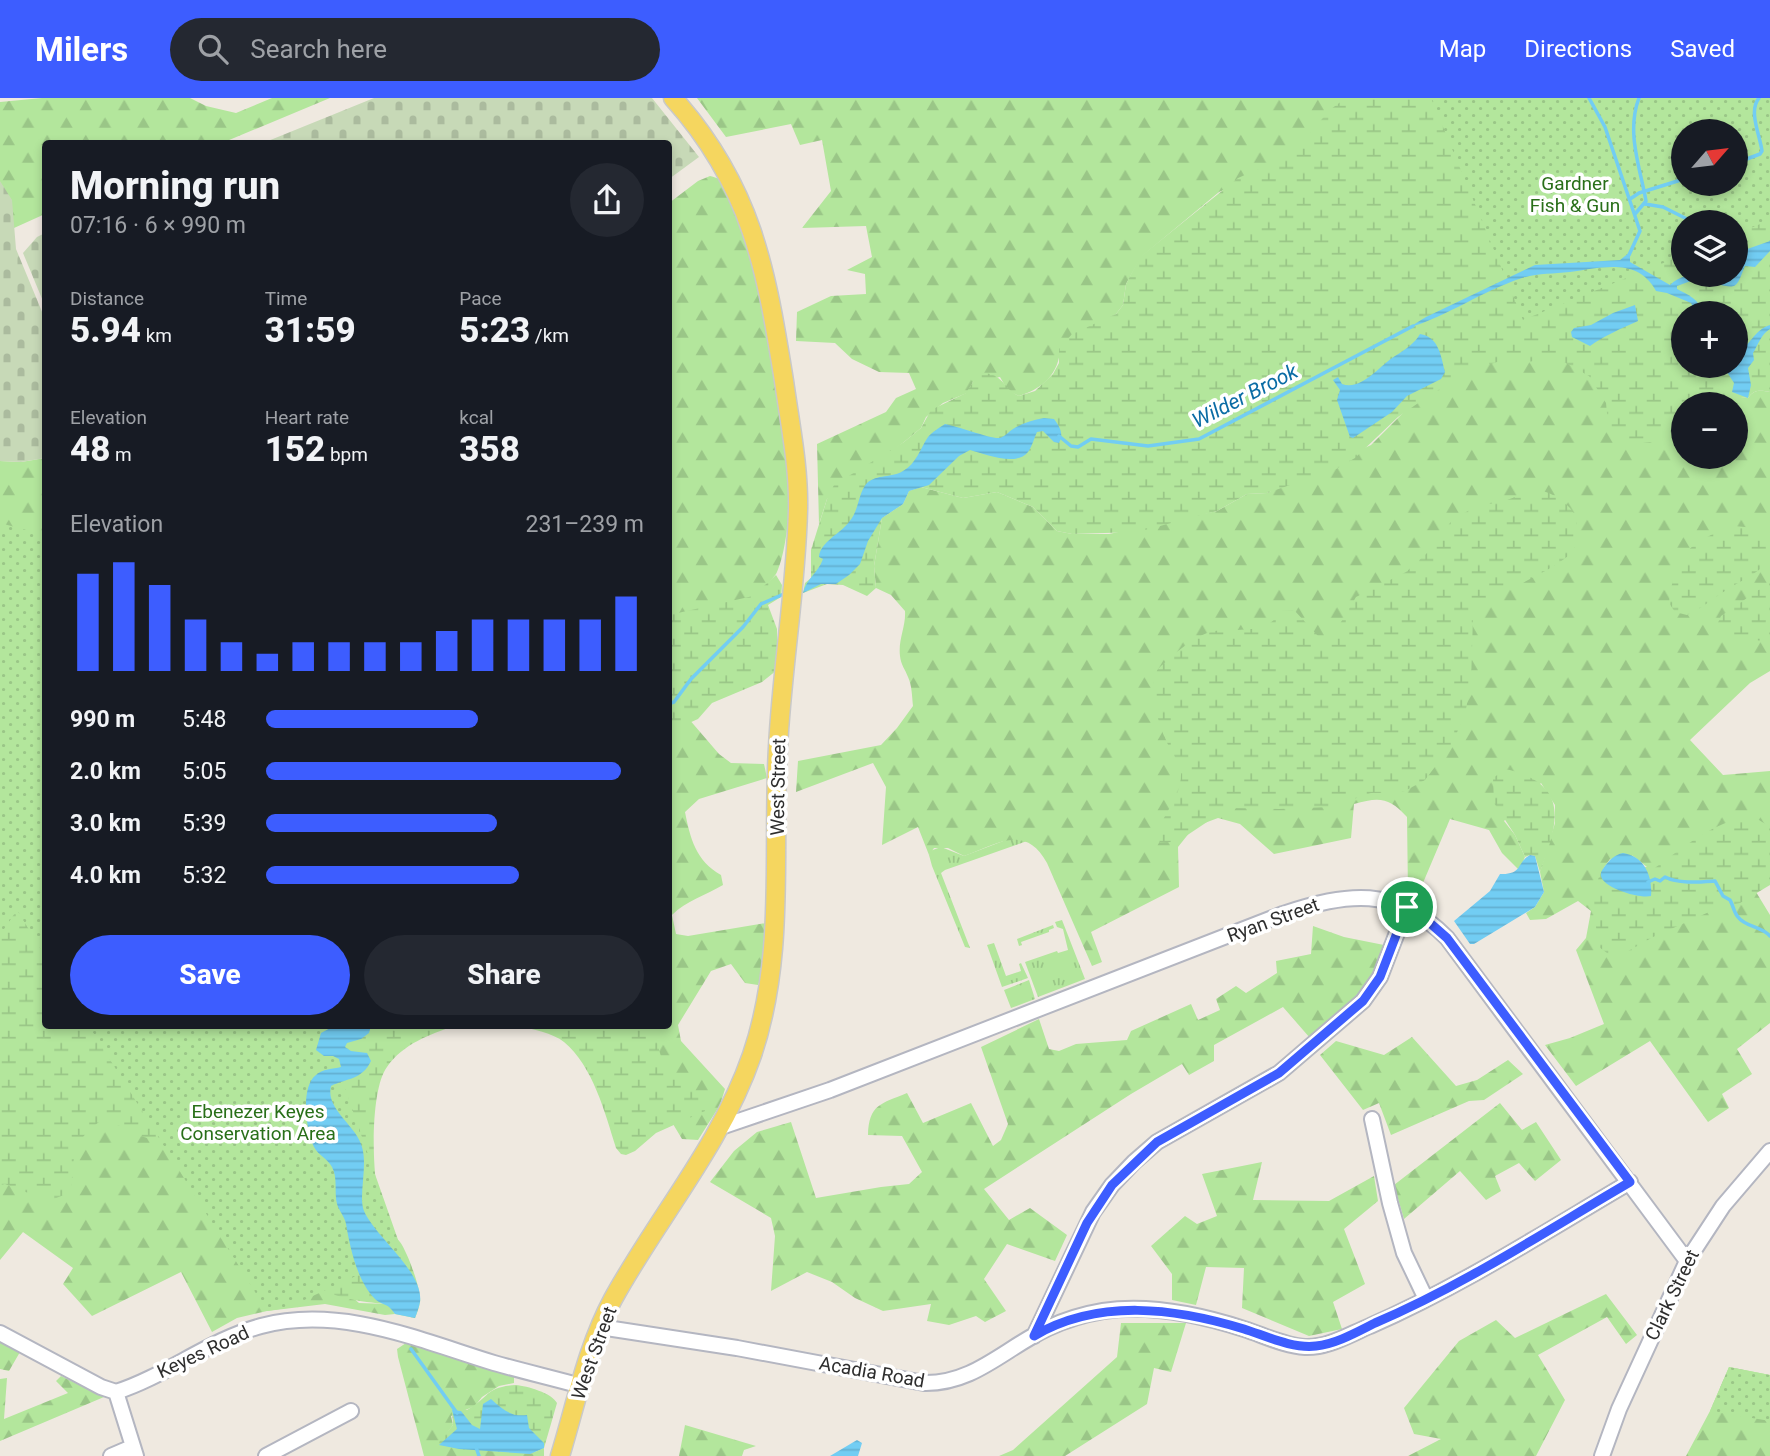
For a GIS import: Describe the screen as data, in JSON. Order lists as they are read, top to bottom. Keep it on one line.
{"streets":{"main road":["West Street"],"street":["Ryan Street","Clark Street","Keyes Road","Acadia Road"]},"crossings":[["West Street","Ryan Street"],["West Street","Keyes Road"],["West Street","Acadia Road"],["Ryan Street","Clark Street"],["Ryan Street","Acadia Road"]],"water":["Wilder Brook"],"parks":["Gardner Fish & Gun","Ebenezer Keyes Conservation Area"],"north":"top right","page":{"header":"Milers","search":"Search here","nav":["Map","Directions","Saved"],"map_buttons":["+","−"],"heading":["Morning run","07:16 · 6 × 990 m"],"stats":[["Distance","5.94 km"],["Time","31:59"],["Pace","5:23 /km"],["Elevation","48 m"],["Heart rate","152 bpm"],["kcal","358"]],"chart":["Elevation","231–239 m"],"list":[{"name":"990 m","note":"5:48"},{"name":"2.0 km","note":"5:05"},{"name":"3.0 km","note":"5:39"},{"name":"4.0 km","note":"5:32"}],"buttons":["Save","Share"]}}
